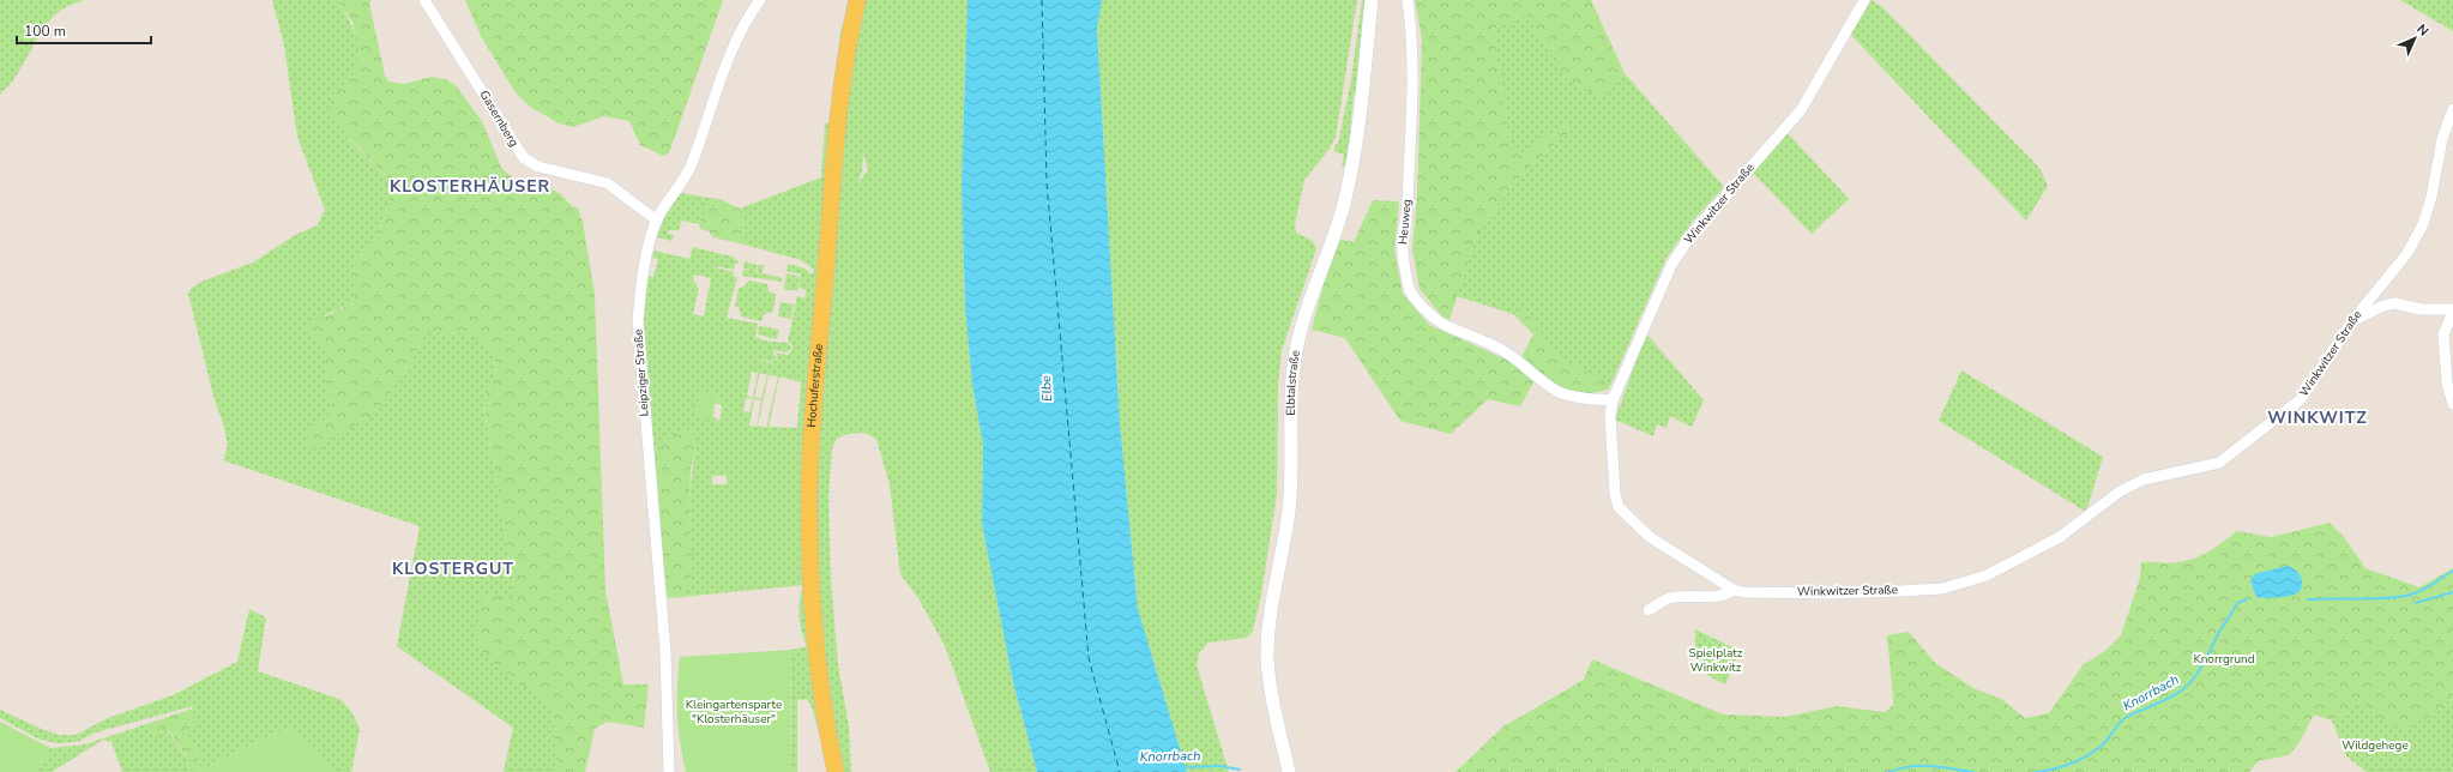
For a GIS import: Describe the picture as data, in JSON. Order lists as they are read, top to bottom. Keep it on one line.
{"streets":{"main road":["Hochuferstraße"],"street":["Gasernberg","Winkwitzer Straße","Heuweg","Leipziger Straße","Elbtalstraße"]},"crossings":[["Gasernberg","Leipziger Straße"],["Winkwitzer Straße","Heuweg"]],"districts":["KLOSTERHÄUSER","WINKWITZ","KLOSTERGUT"],"water":["Elbe","Knorrbach"],"parks":["Spielplatz Winkwitz","Knorrgrund","Kleingartensparte \"Klosterhäuser\"","Wildgehege"],"scale_bar":"100 m","north":"top right"}
